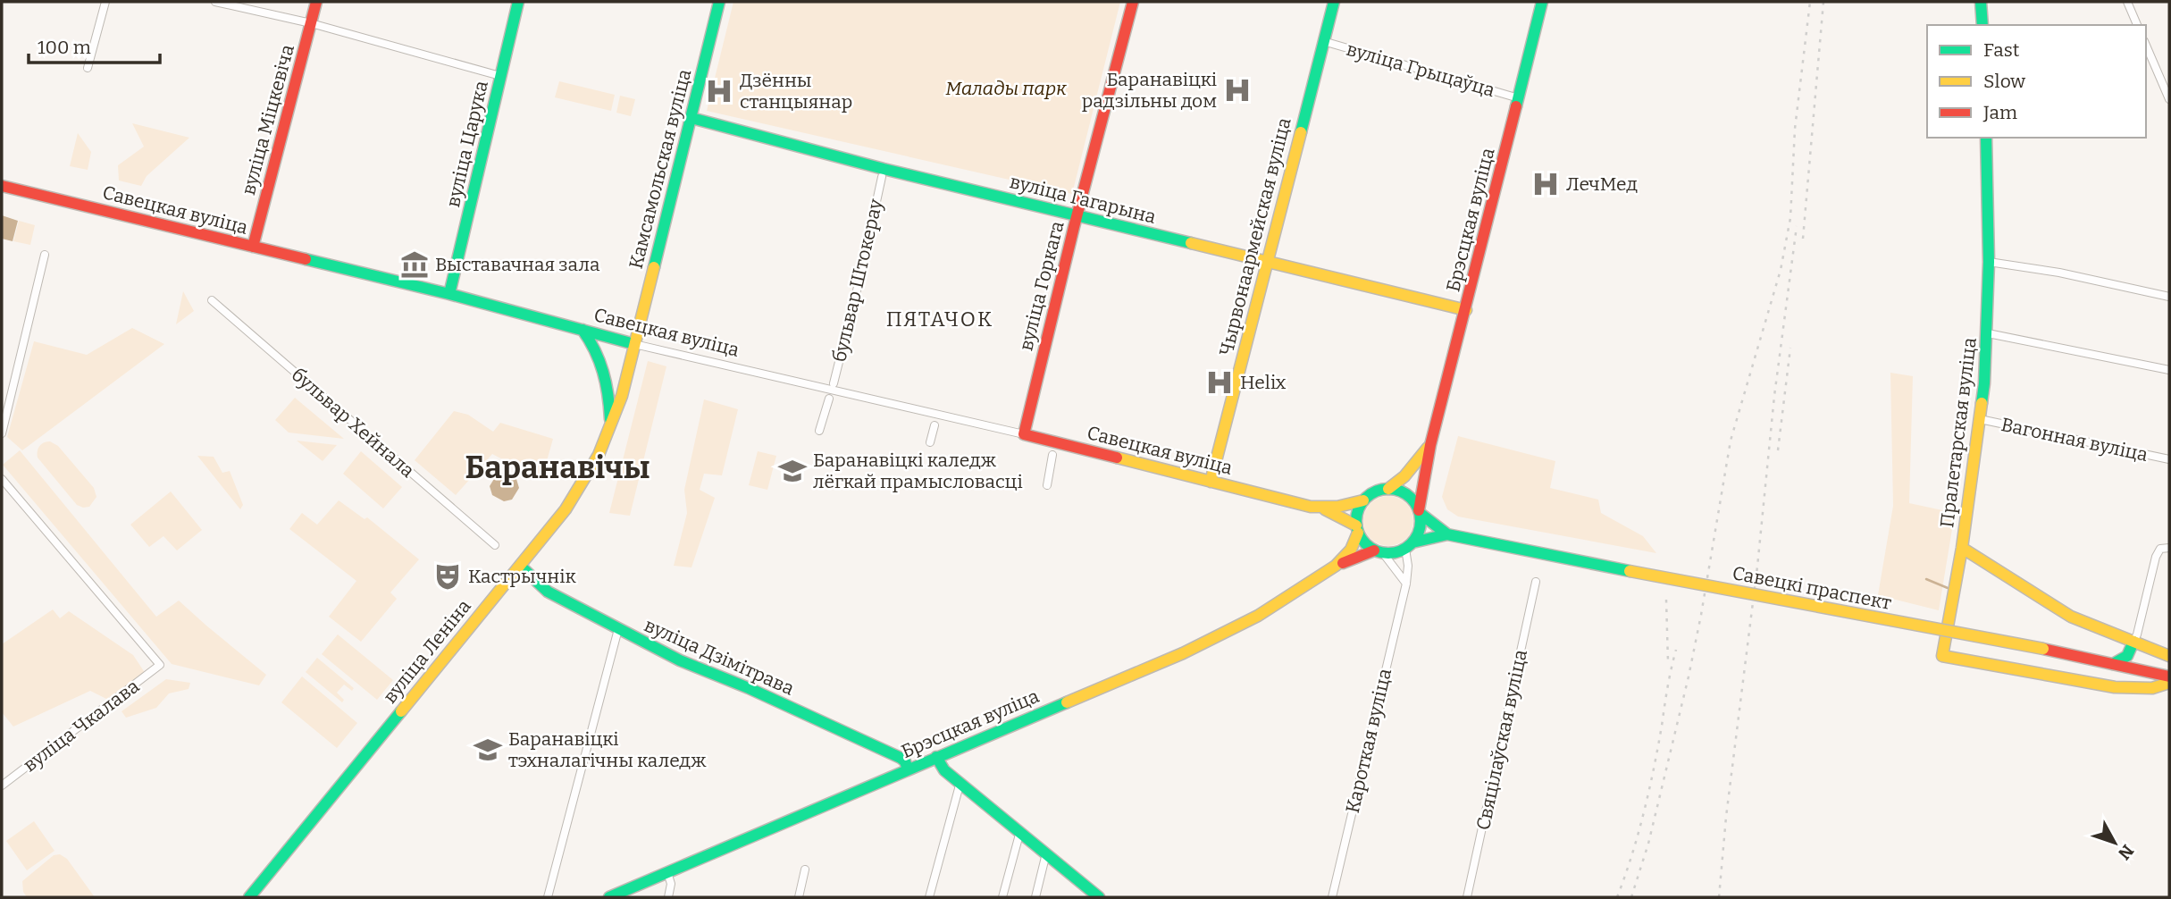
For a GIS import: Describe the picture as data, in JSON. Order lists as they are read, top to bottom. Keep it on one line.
{"streets":{"main road":["вуліца Міцкевіча","вуліца Царука","Камсамольская вуліца","вуліца Гагарына","Савецкая вуліца","Брэсцкая вуліца","Чырвонаармейская вуліца","вуліца Горкага","Пралетарская вуліца","Савецкі праспект","вуліца Леніна","вуліца Дзімітрава"],"street":["вуліца Грыцаўца","бульвар Штокерау","бульвар Хейнала","Вагонная вуліца","вуліца Чкалава","Свяцілаўская вуліца","Кароткая вуліца"]},"crossings":[["вуліца Грыцаўца","Брэсцкая вуліца"],["вуліца Грыцаўца","Чырвонаармейская вуліца"],["вуліца Міцкевіча","Савецкая вуліца"],["вуліца Царука","Савецкая вуліца"],["Камсамольская вуліца","вуліца Гагарына"],["Камсамольская вуліца","Савецкая вуліца"],["Камсамольская вуліца","вуліца Леніна"],["вуліца Гагарына","Брэсцкая вуліца"],["вуліца Гагарына","Чырвонаармейская вуліца"],["вуліца Гагарына","вуліца Горкага"],["Савецкая вуліца","Брэсцкая вуліца"],["Савецкая вуліца","Чырвонаармейская вуліца"],["Савецкая вуліца","вуліца Горкага"],["Савецкая вуліца","Савецкі праспект"],["Савецкая вуліца","вуліца Леніна"],["Савецкая вуліца","Кароткая вуліца"],["Брэсцкая вуліца","Савецкі праспект"],["Брэсцкая вуліца","вуліца Дзімітрава"],["Брэсцкая вуліца","Кароткая вуліца"],["Пралетарская вуліца","Вагонная вуліца"],["Савецкі праспект","Кароткая вуліца"],["вуліца Леніна","вуліца Дзімітрава"]],"districts":["ПЯТАЧОК","Баранавічы"],"parks":["Малады парк"],"places":{"hospital":["Баранавіцкі радзільны дом","Дзённы станцыянар","ЛечМед","Helix"],"museum":["Выставачная зала"],"school or university":["Баранавіцкі каледж лёгкай прамысловасці","Баранавіцкі тэхналагічны каледж"],"theatre":["Кастрычнік"]},"legend":["Fast","Slow","Jam"],"scale_bar":"100 m","north":"bottom right"}
